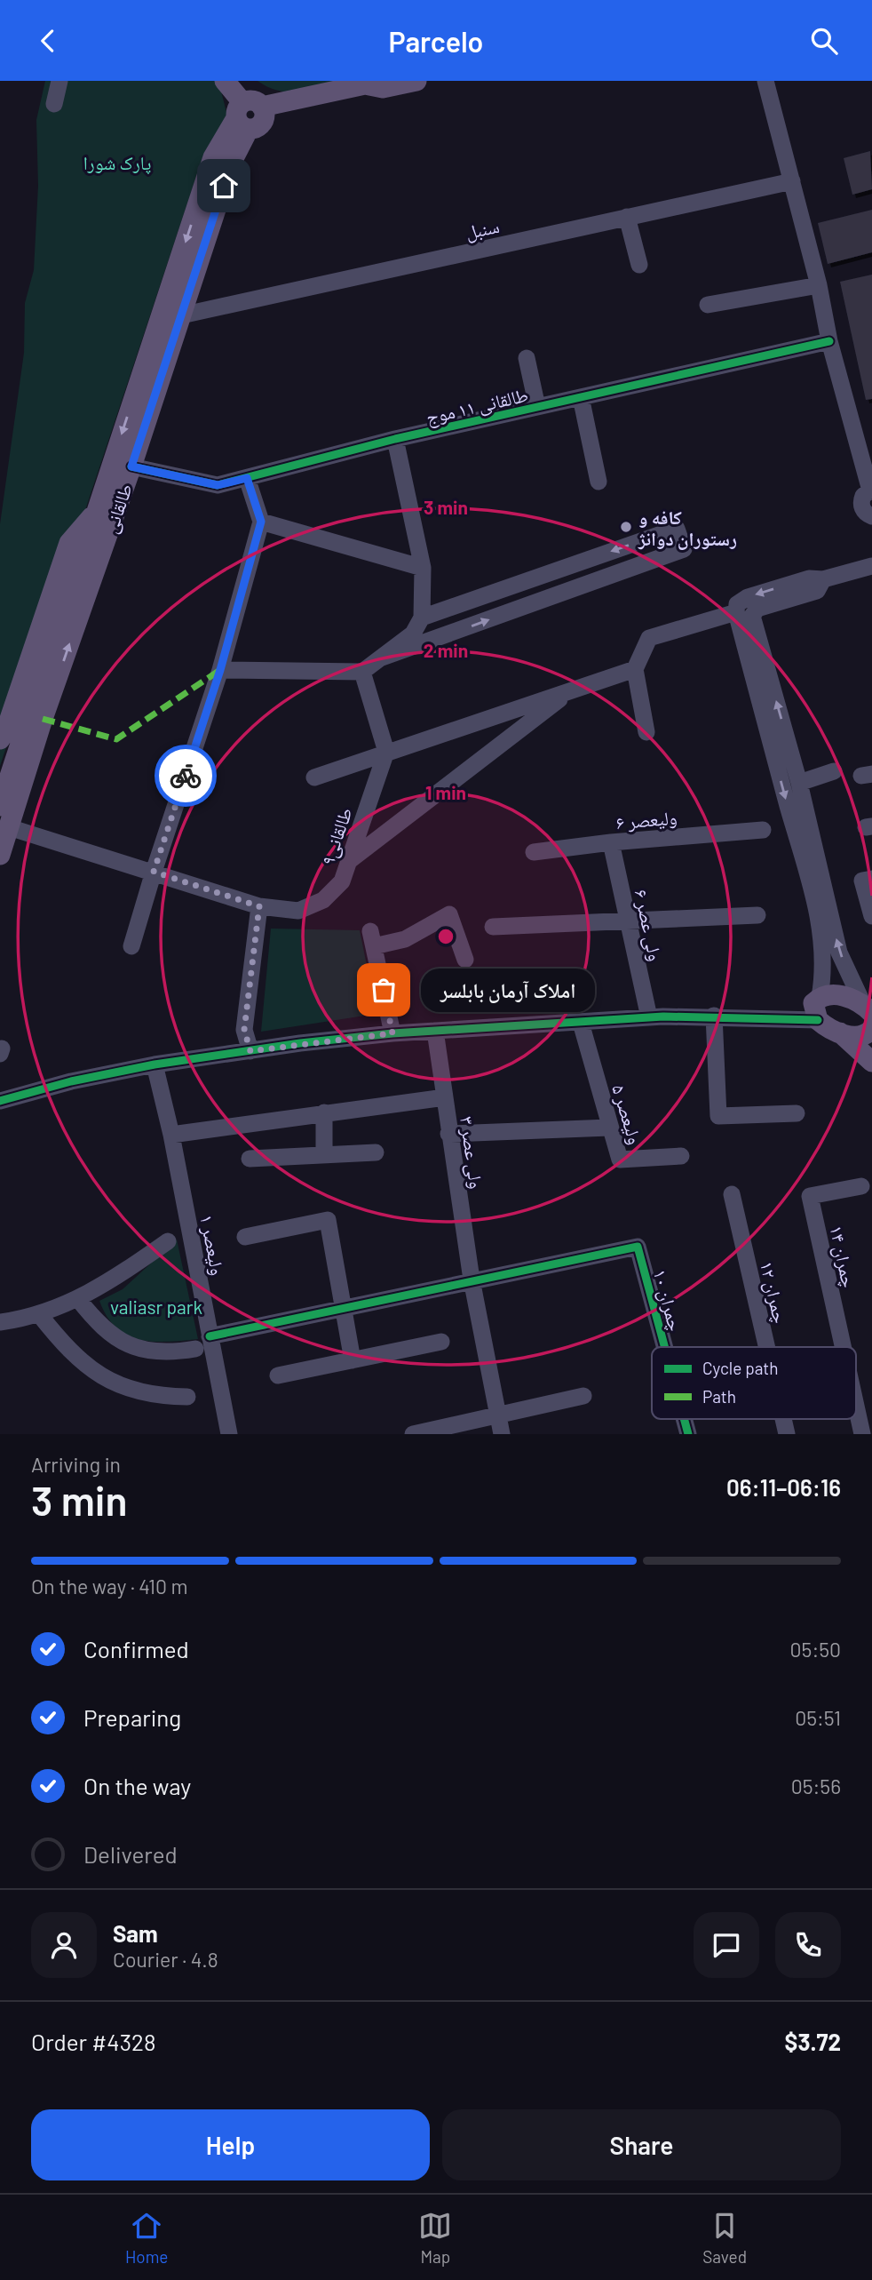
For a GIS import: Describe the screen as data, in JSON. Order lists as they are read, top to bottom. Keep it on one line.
{"streets":{"main road":["طالقانی"],"street":["سنبل","طالقانی ۱۱ موج","ولیعصر ۶","طالقانی۹","ولی عصر ۶","ولیعصر ۵","ولی عصر ۳","ولیعصر ۱","چمران ۱۴","چمران ۱۲","چمران ۱۰"]},"crossings":[["سنبل","طالقانی"],["طالقانی ۱۱ موج","طالقانی"],["طالقانی","طالقانی۹"],["ولیعصر ۶","ولی عصر ۶"],["ولی عصر ۳","چمران ۱۰"]],"parks":["پارک شورا","valiasr park"],"places":["کافه و رستوران دوانژ","املاک آرمان بابلسر"],"legend":["Cycle path","Path"],"page":{"header":"Parcelo","bubble":"املاک آرمان بابلسر","heading":["3 min","Arriving in","06:11–06:16"],"panel":["Sam","Courier · 4.8","Order #4328","$3.72"],"bar":"On the way · 410 m","list":[["Confirmed","05:50"],["Preparing","05:51"],["On the way","05:56"],"Delivered"],"buttons":["Help","Share"],"tabs":["Home","Map","Saved"]},"rings":["3 min","2 min","1 min"]}
